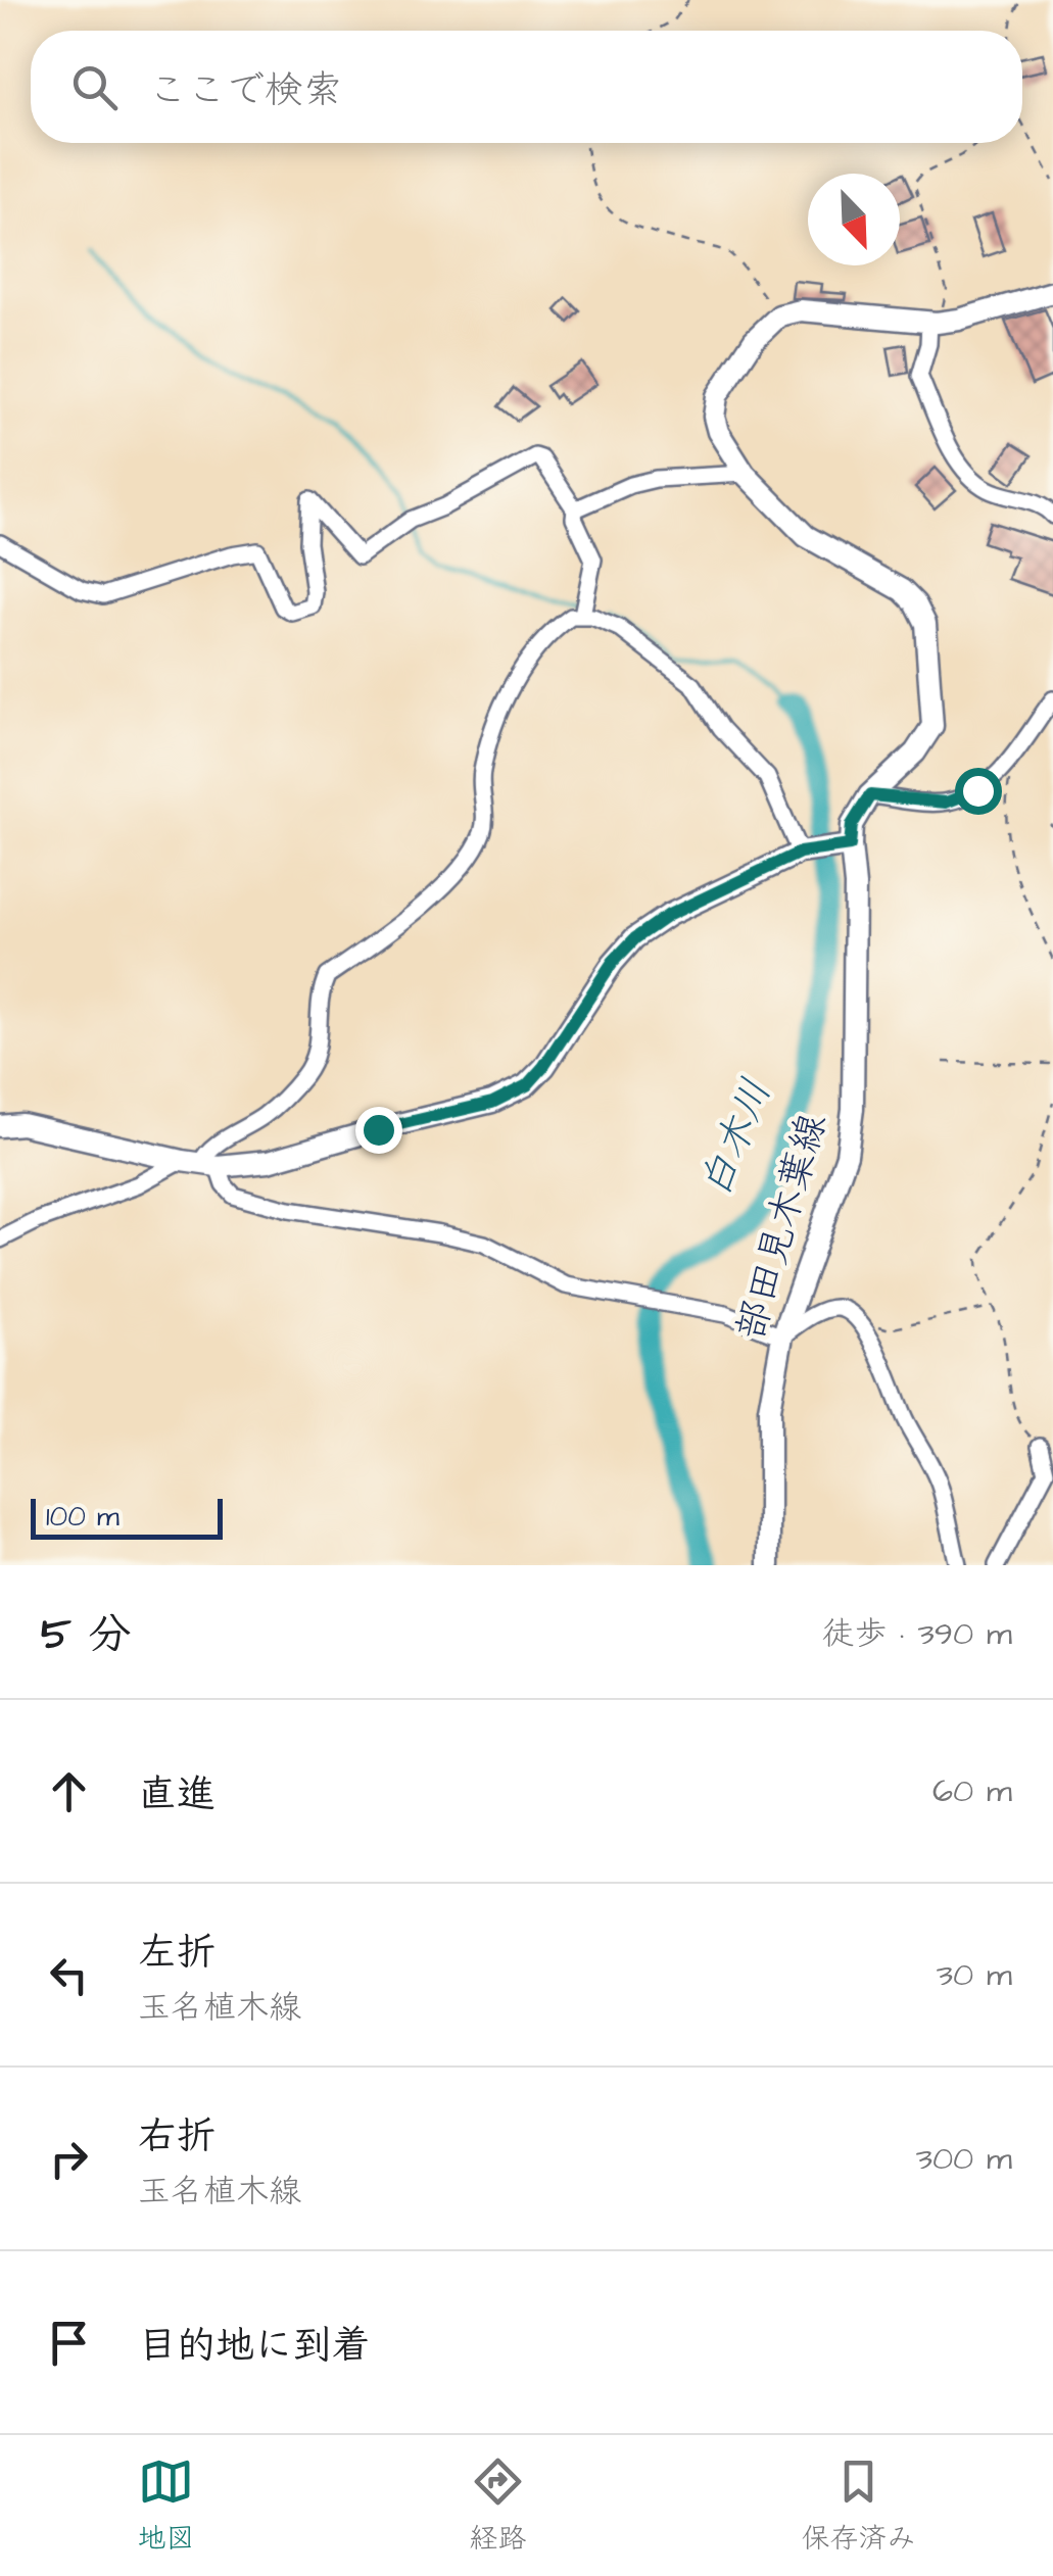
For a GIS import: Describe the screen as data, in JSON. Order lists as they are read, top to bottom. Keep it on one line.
{"streets":{"main road":["部田見木葉線"]},"water":["白木川"],"scale_bar":"100 m","north":"bottom right","page":{"search":"ここで検索","scale":"100 m","heading":["5 分","徒歩 · 390 m"],"list":[["直進","60 m"],["左折","玉名植木線","30 m"],["右折","玉名植木線","300 m"],"目的地に到着"],"nav":["地図","経路","保存済み"]}}
